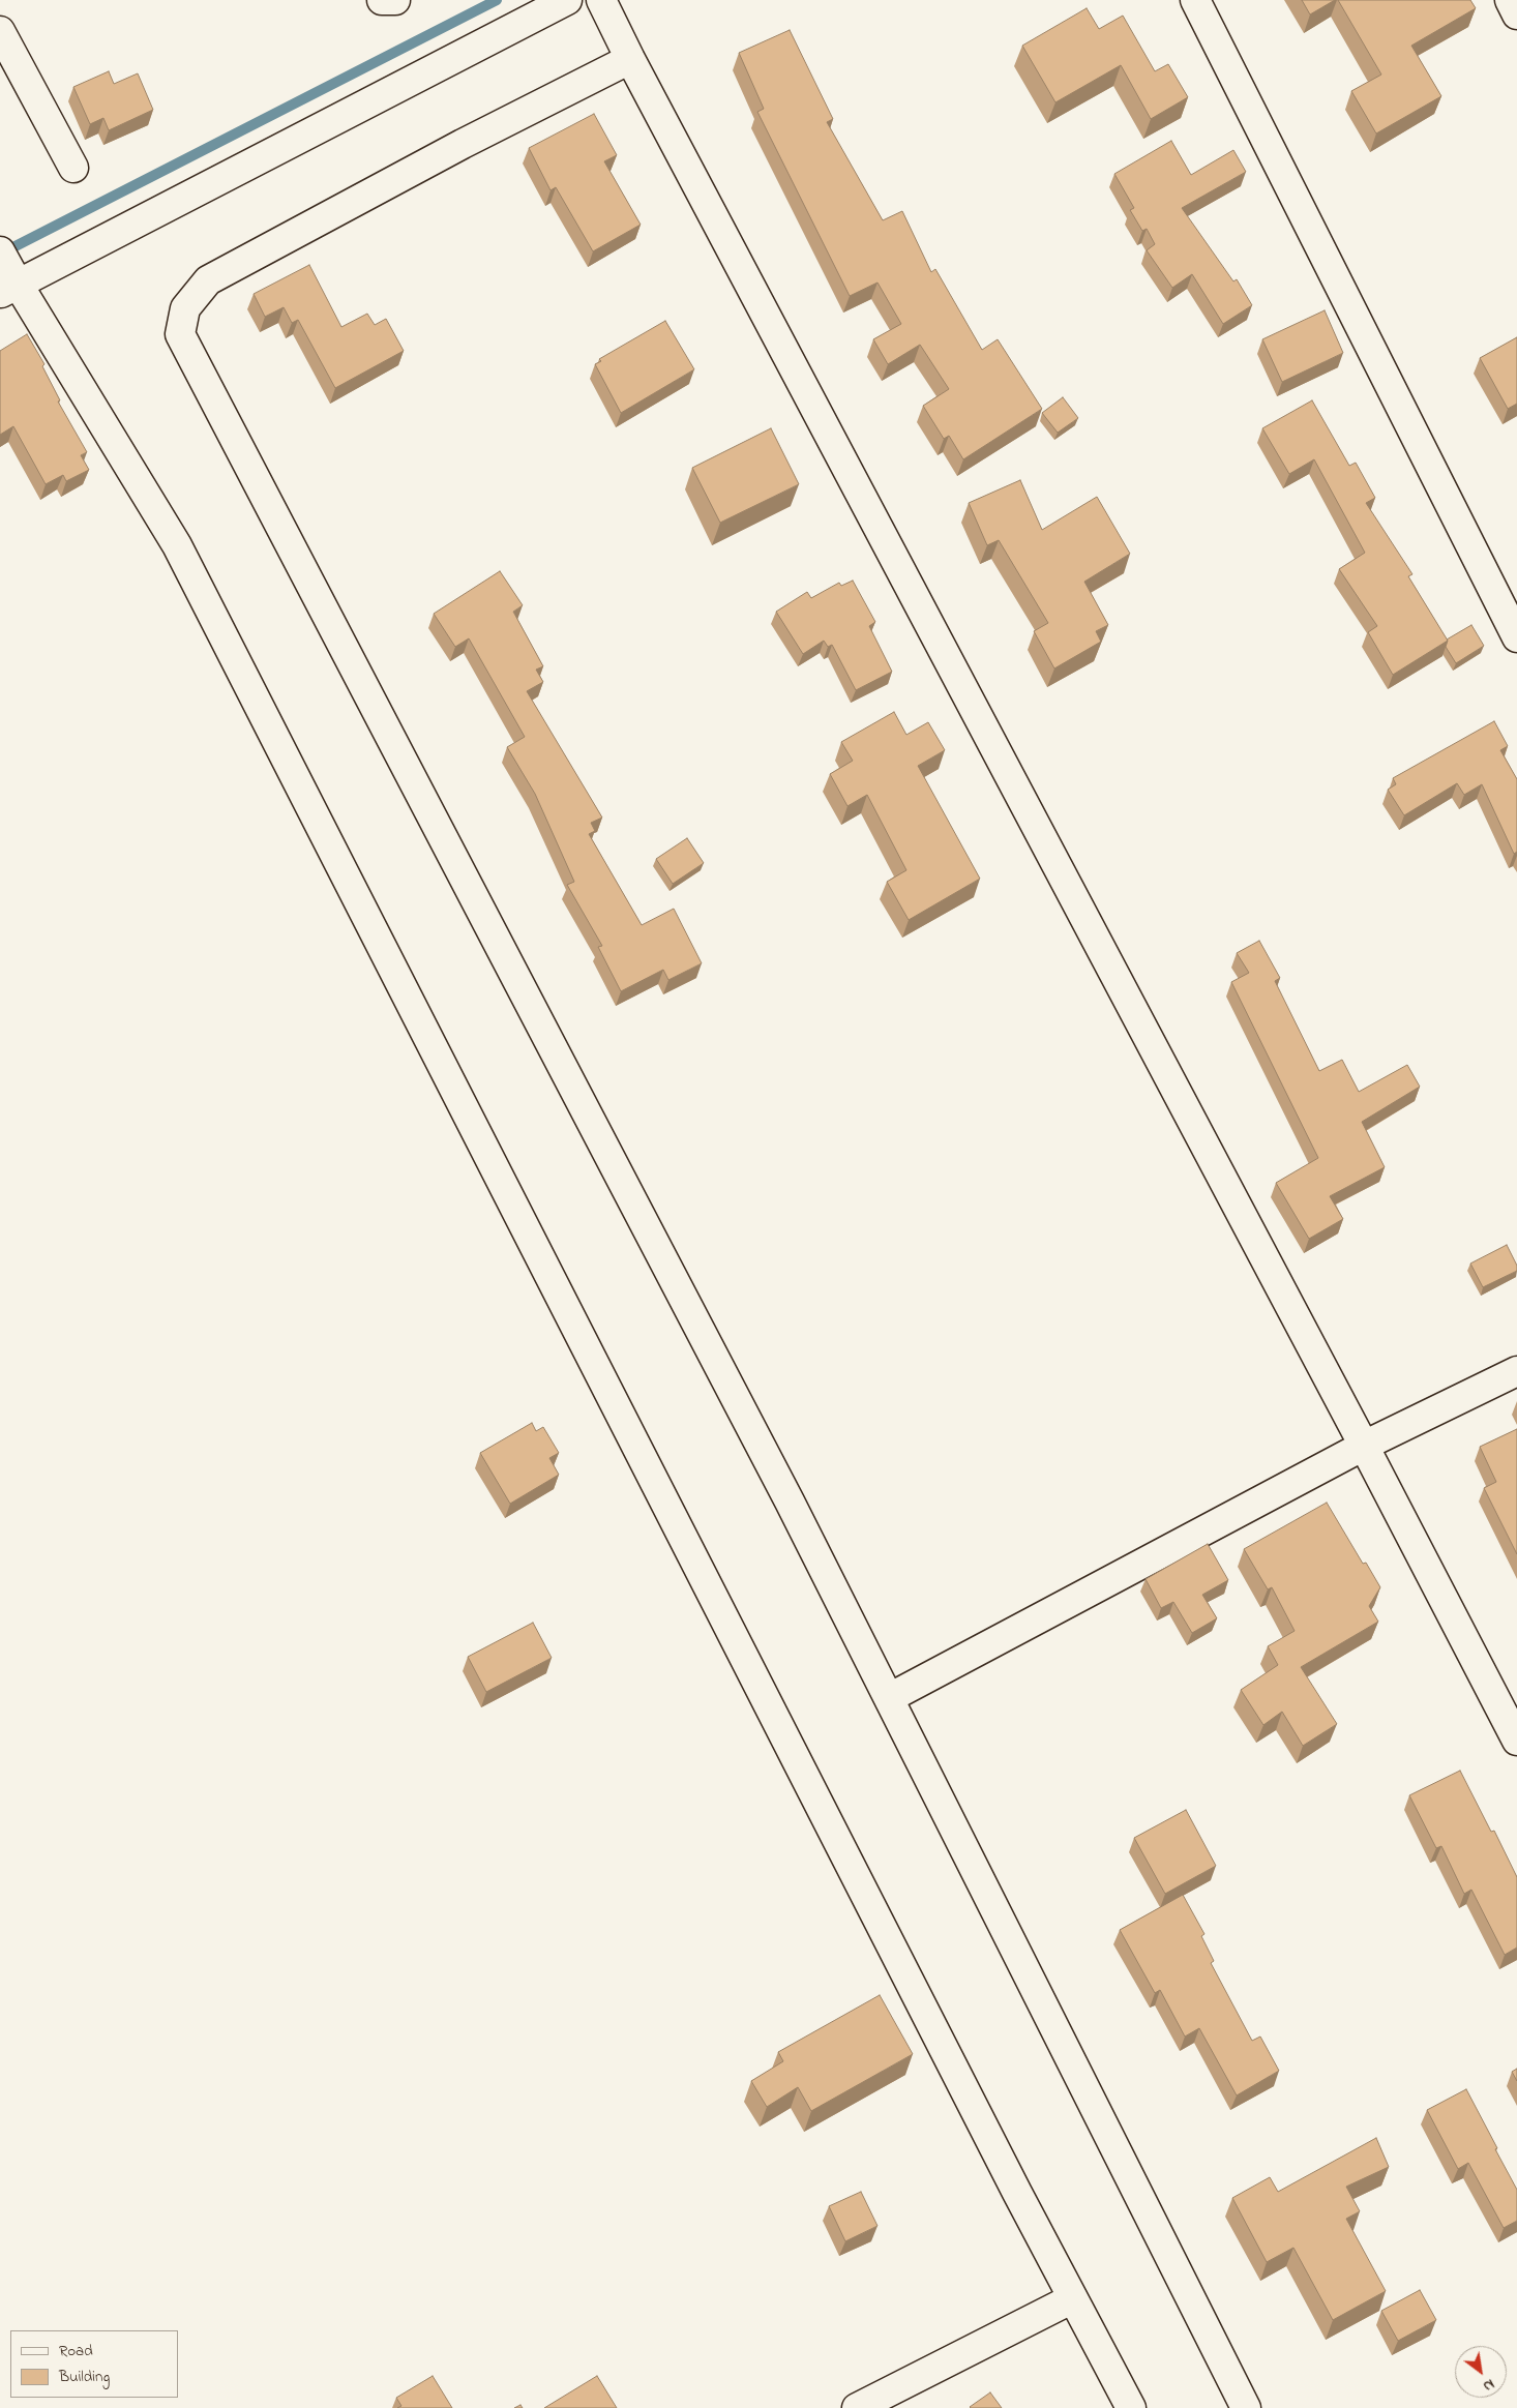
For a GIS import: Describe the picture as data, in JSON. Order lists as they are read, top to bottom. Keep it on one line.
{"legend":["Road","Building"],"north":"bottom right"}
